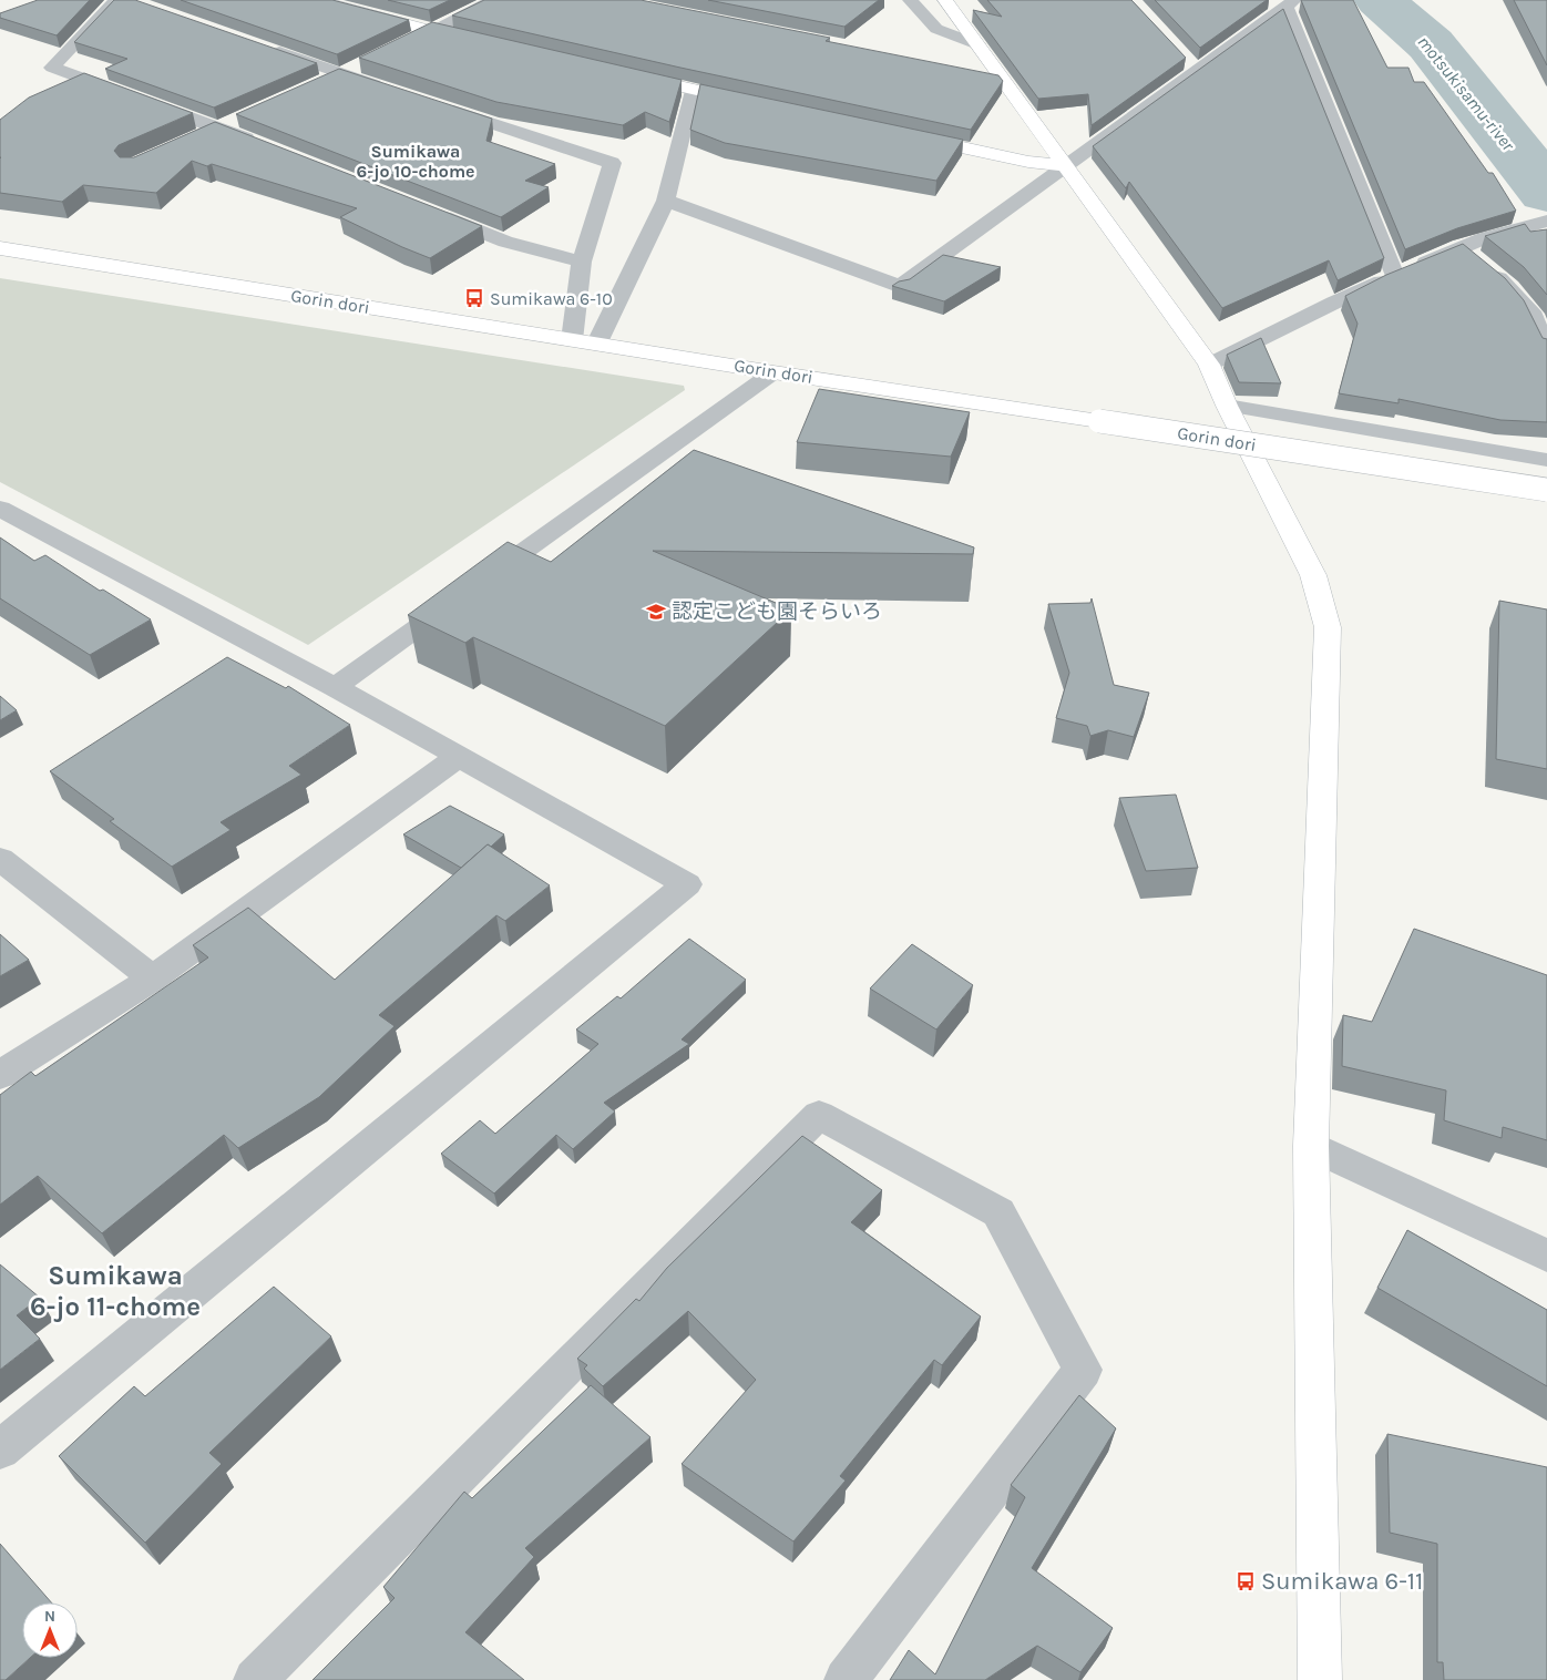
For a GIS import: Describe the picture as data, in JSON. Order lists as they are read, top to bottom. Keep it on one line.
{"streets":{"street":["Gorin dori"]},"districts":["Sumikawa 6-jo 10-chome","Sumikawa 6-jo 11-chome"],"water":["motsukisamu-river"],"places":{"bus stop":["Sumikawa 6-10","Sumikawa 6-11"],"school or university":["認定こども園そらいろ"]},"north":"top"}
